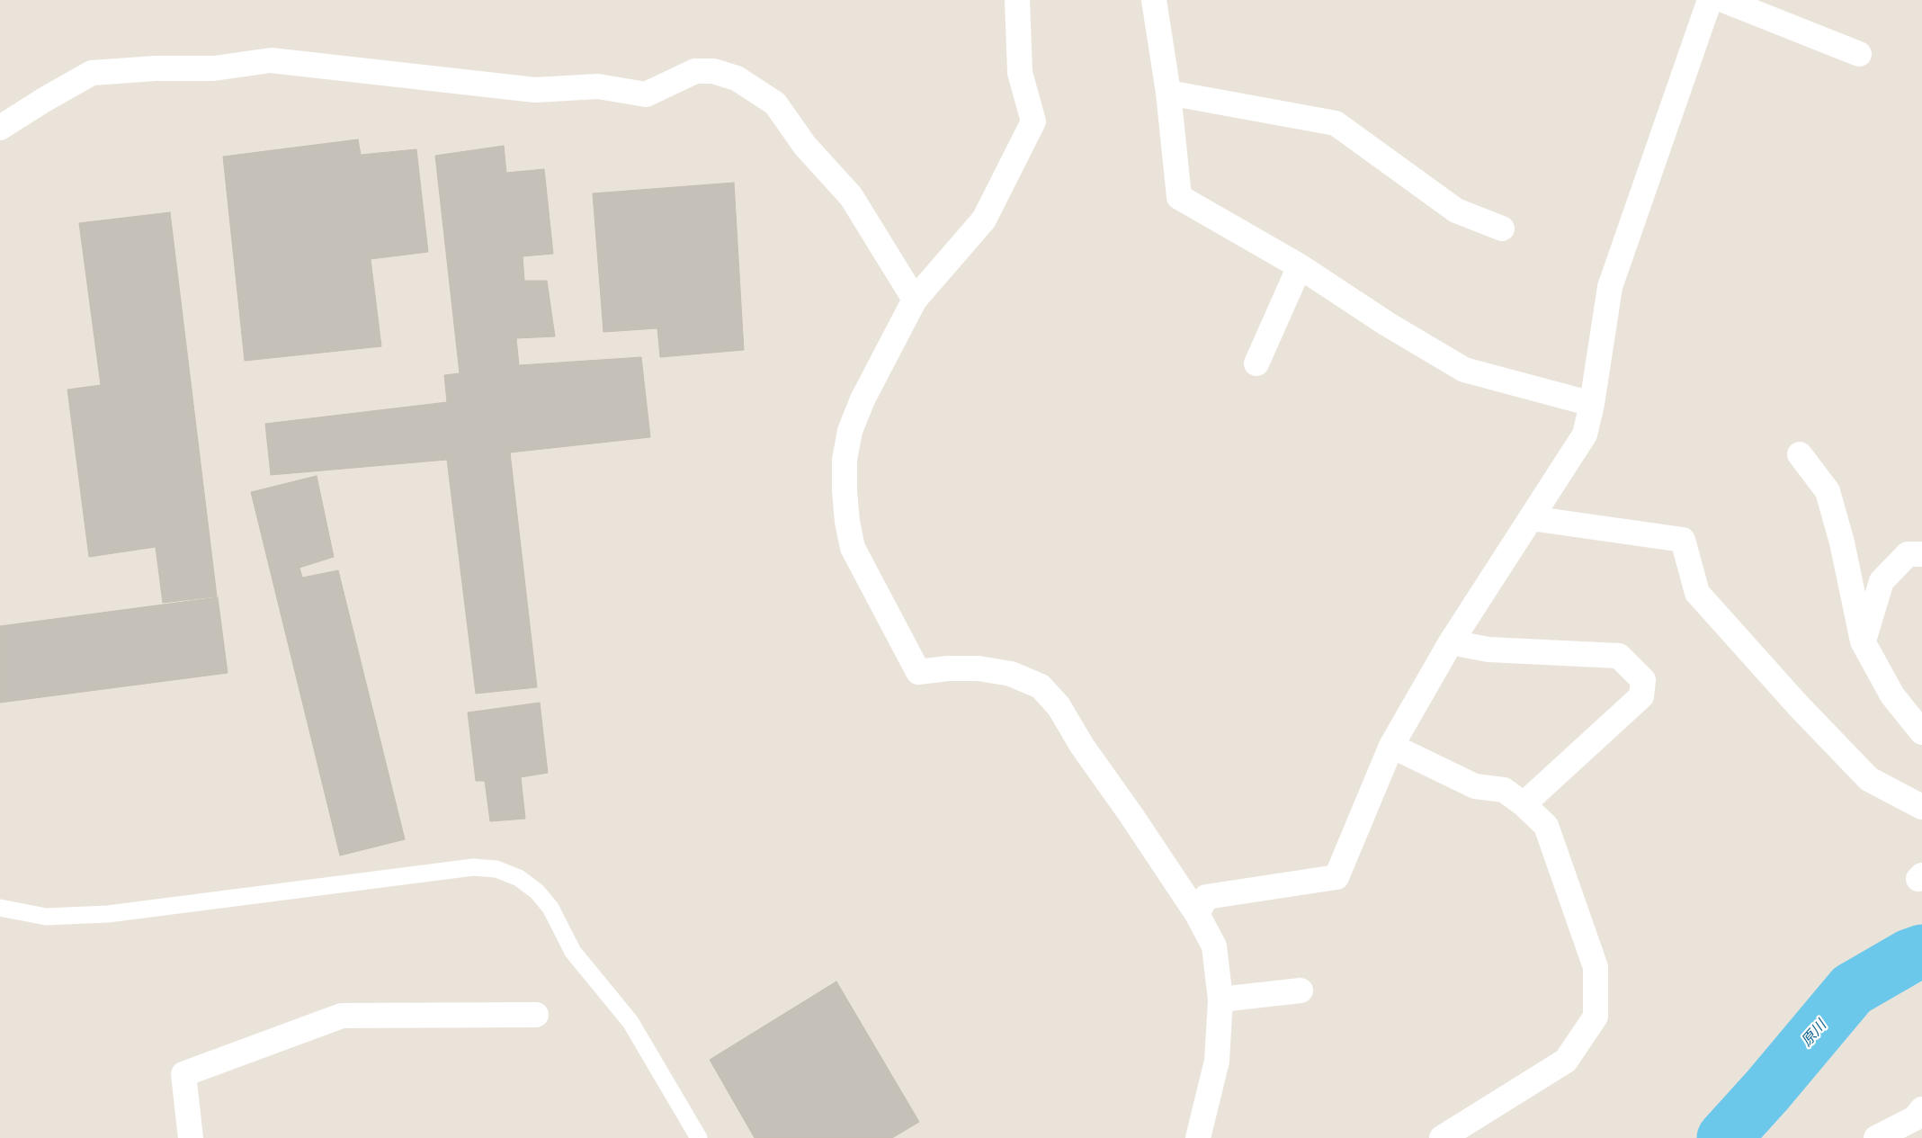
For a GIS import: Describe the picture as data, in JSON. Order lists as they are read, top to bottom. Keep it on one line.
{"water":["原川"]}
